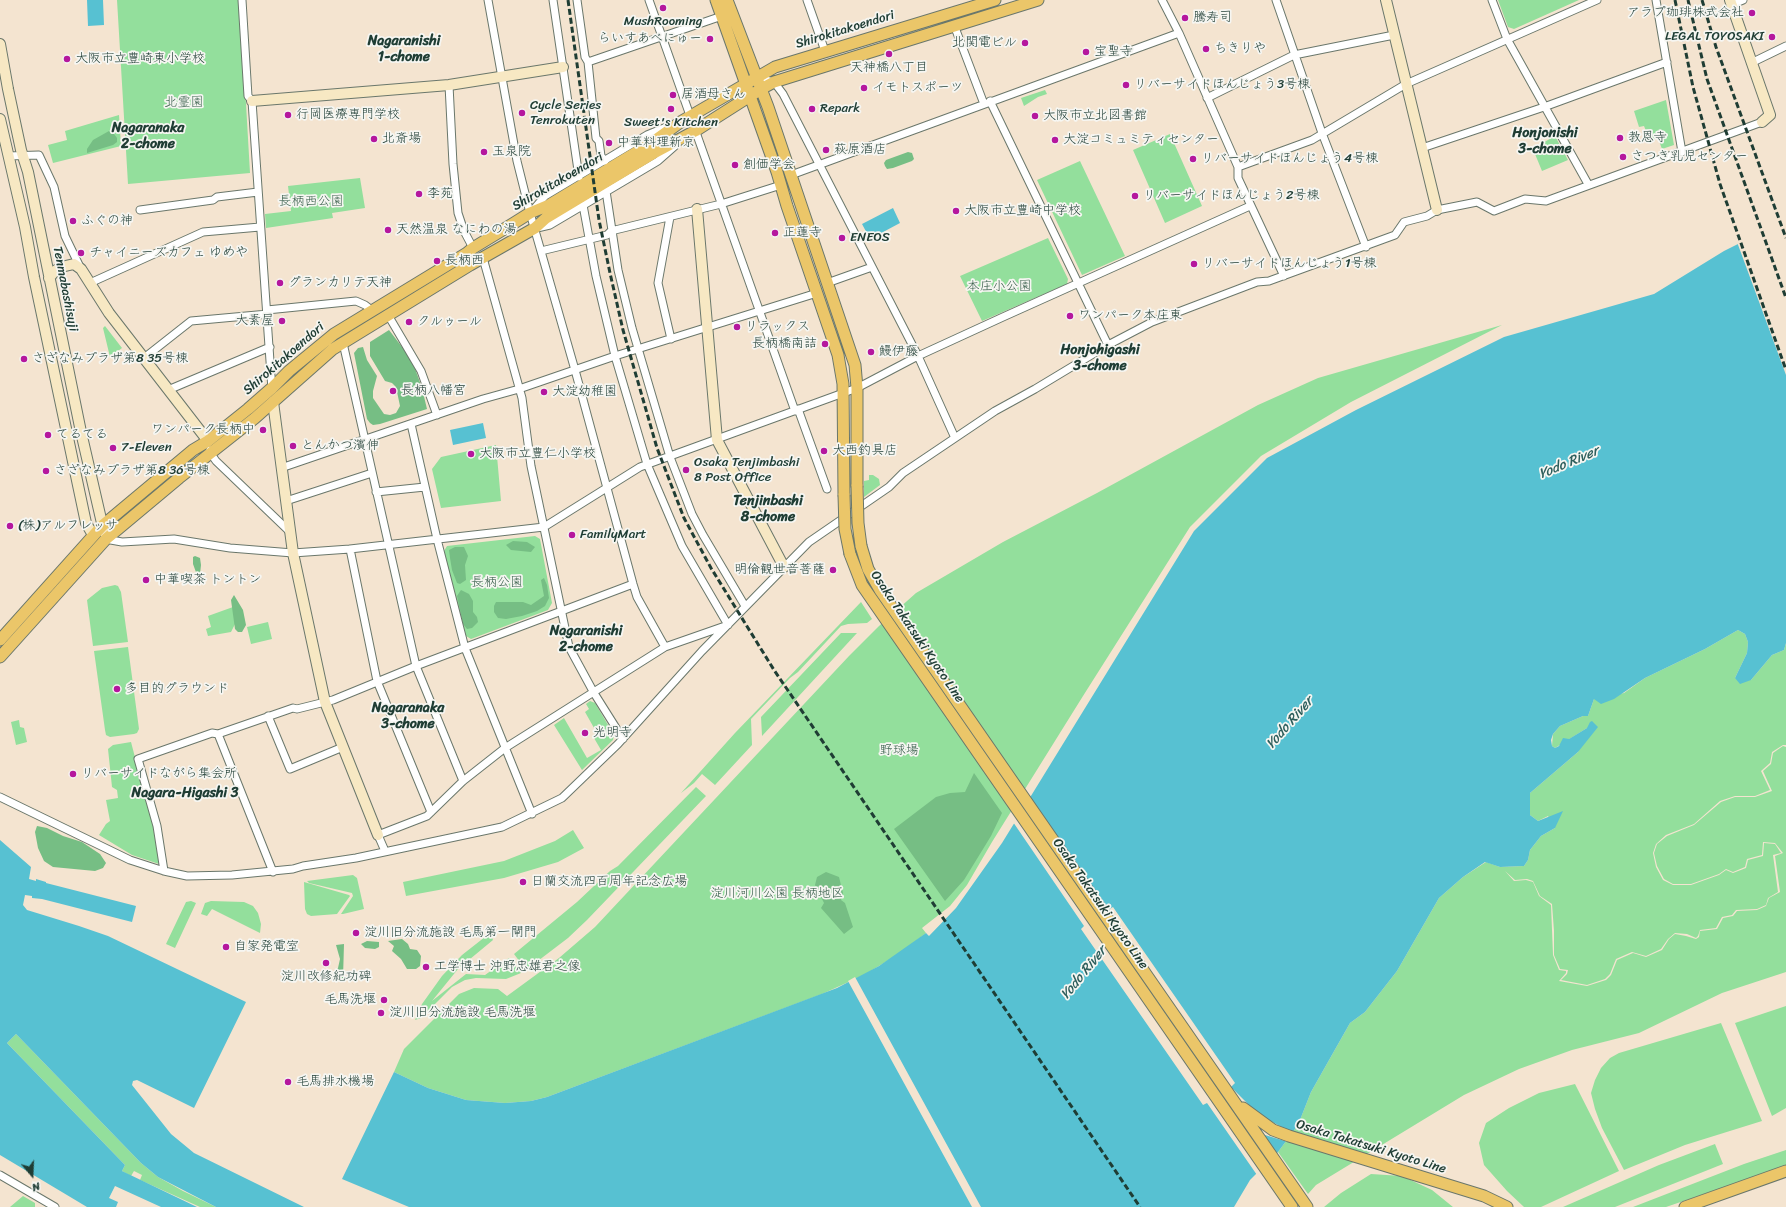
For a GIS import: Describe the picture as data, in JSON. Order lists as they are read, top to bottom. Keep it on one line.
{"streets":{"main road":["Shirokitakoendori","Osaka Takatsuki Kyoto Line"],"street":["Tenmabashisuji"]},"crossings":[["Shirokitakoendori","Tenmabashisuji"],["Shirokitakoendori","Osaka Takatsuki Kyoto Line"]],"districts":["Nagaranishi 1-chome","Nagaranaka 2-chome","Honjonishi 3-chome","Honjohigashi 3-chome","Tenjinbashi 8-chome","Nagaranishi 2-chome","Nagaranaka 3-chome","Nagara-Higashi 3"],"water":["Yodo River"],"parks":["北霊園","長柄西公園","本庄小公園","長柄公園","野球場","淀川河川公園 長柄地区"],"places":["MushRooming","アラブ珈琲株式会社","騰寿司","LEGAL TOYOSAKI","らいすあべにゅー","北関電ビル","ちきりや","宝聖寺","天神橋八丁目","大阪市立豊崎東小学校","リバーサイドほんじょう3号棟","イモトスポーツ","居酒母さん","Sweet's Kitchen","Repark","Cycle Series Tenrokuten","行岡医療専門学校","大阪市立北図書館","教恩寺","北斎場","大淀コミュミティセンター","中華料理新京","萩原酒店","玉泉院","さつき乳児センター","リバーサイドほんじょう4号棟","創価学会","李苑","リバーサイドほんじょう2号棟","大阪市立豊崎中学校","ふぐの神","天然温泉 なにわの湯","正蓮寺","ENEOS","チャイニーズカフェ ゆめや","長柄西","リバーサイドほんじょう1号棟","グランカリテ天神","ワンパーク本庄東","大素屋","クルゥール","リラックス","長柄橋南詰","鰻伊藤","さざなみプラザ第8 35号棟","長柄八幡宮","大淀幼稚園","ワンパーク長柄中","てるてる","とんかつ濱伸","7-Eleven","大西釣具店","大阪市立豊仁小学校","Osaka Tenjimbashi 8 Post Office","さざなみプラザ第8 36号棟","(株)アルフレッサ","FamilyMart","明倫観世音菩薩","中華喫茶 トントン","多目的グラウンド","光明寺","リバーサイドながら集会所","日蘭交流四百周年記念広場","淀川旧分流施設 毛馬第一閘門","自家発電室","淀川改修紀功碑","工学博士 沖野忠雄君之像","毛馬洗堰","淀川旧分流施設 毛馬洗堰","毛馬排水機場"],"north":"bottom"}
